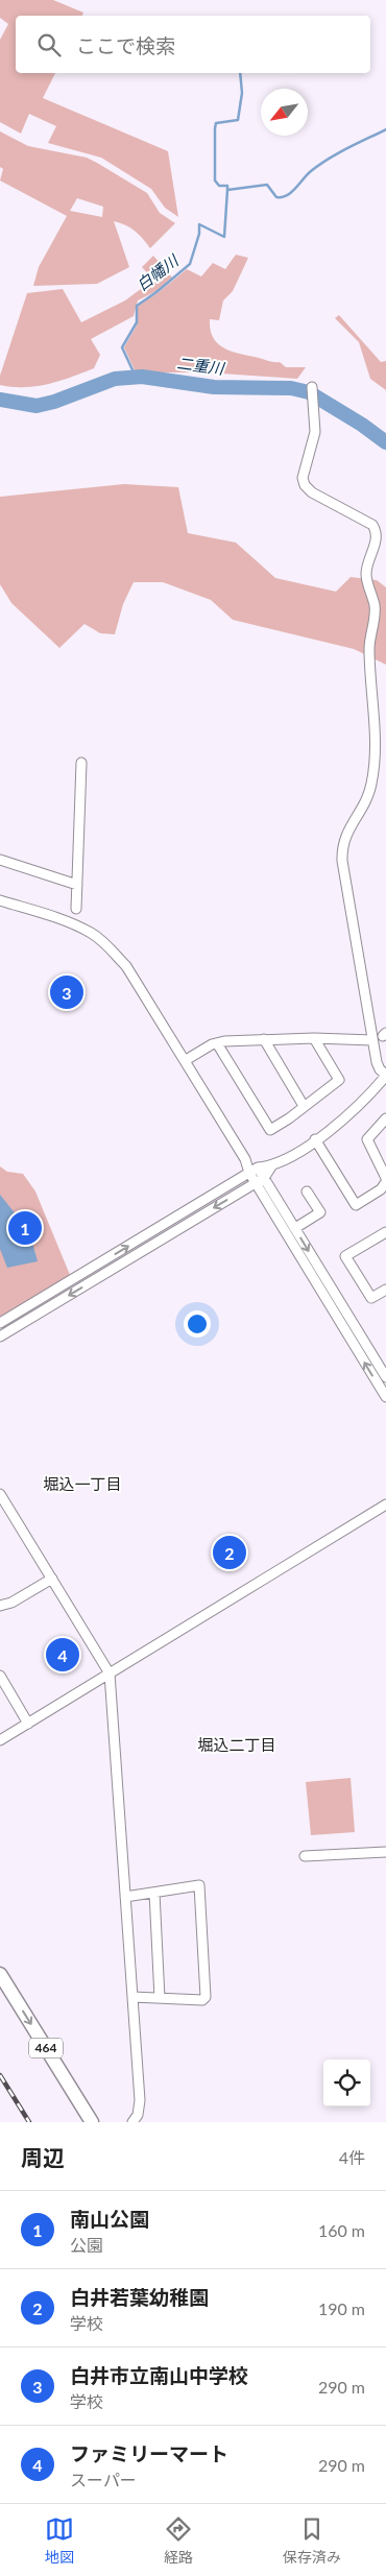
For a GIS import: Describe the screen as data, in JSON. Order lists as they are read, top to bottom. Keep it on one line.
{"streets":{"highway":["464"]},"districts":["堀込一丁目","堀込二丁目"],"water":["白幡川","二重川"],"north":"bottom left","page":{"search":"ここで検索","pins":["3","1","2","4"],"heading":["周辺","4件"],"list":[{"mark":"1","name":"南山公園","note":"公園","value":"160 m"},{"mark":"2","name":"白井若葉幼稚園","note":"学校","value":"190 m"},{"mark":"3","name":"白井市立南山中学校","note":"学校","value":"290 m"},{"mark":"4","name":"ファミリーマート","note":"スーパー","value":"290 m"}],"nav":["地図","経路","保存済み"]}}
